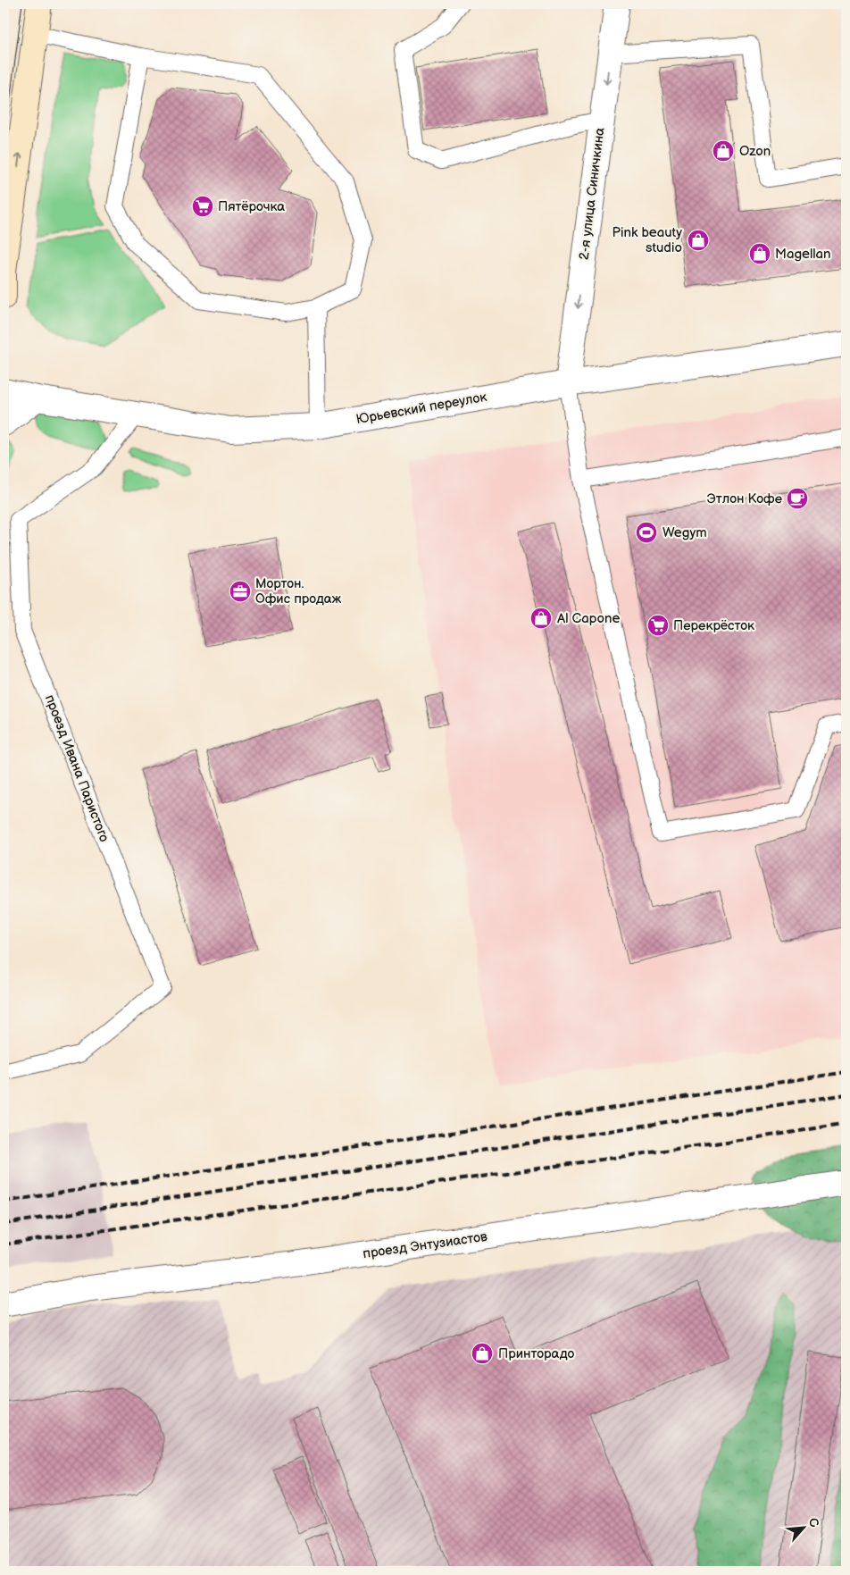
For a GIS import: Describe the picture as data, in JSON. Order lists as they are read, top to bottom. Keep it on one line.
{"streets":{"street":["2-я улица Синичкина","Юрьевский переулок","проезд Энтузиастов"],"lane":["проезд Ивана Паристого"]},"crossings":[["2-я улица Синичкина","Юрьевский переулок"],["Юрьевский переулок","проезд Ивана Паристого"]],"one_way":["2-я улица Синичкина"],"places":{"shop":["Ozon","Pink beauty studio","Magellan","Al Capone","Принторадо"],"supermarket":["Пятёрочка","Перекрёсток"],"cafe":["Этлон Кофе"],"sports":["Wegym"],"office":["Мортон. Офис продаж"]},"north":"top right"}
